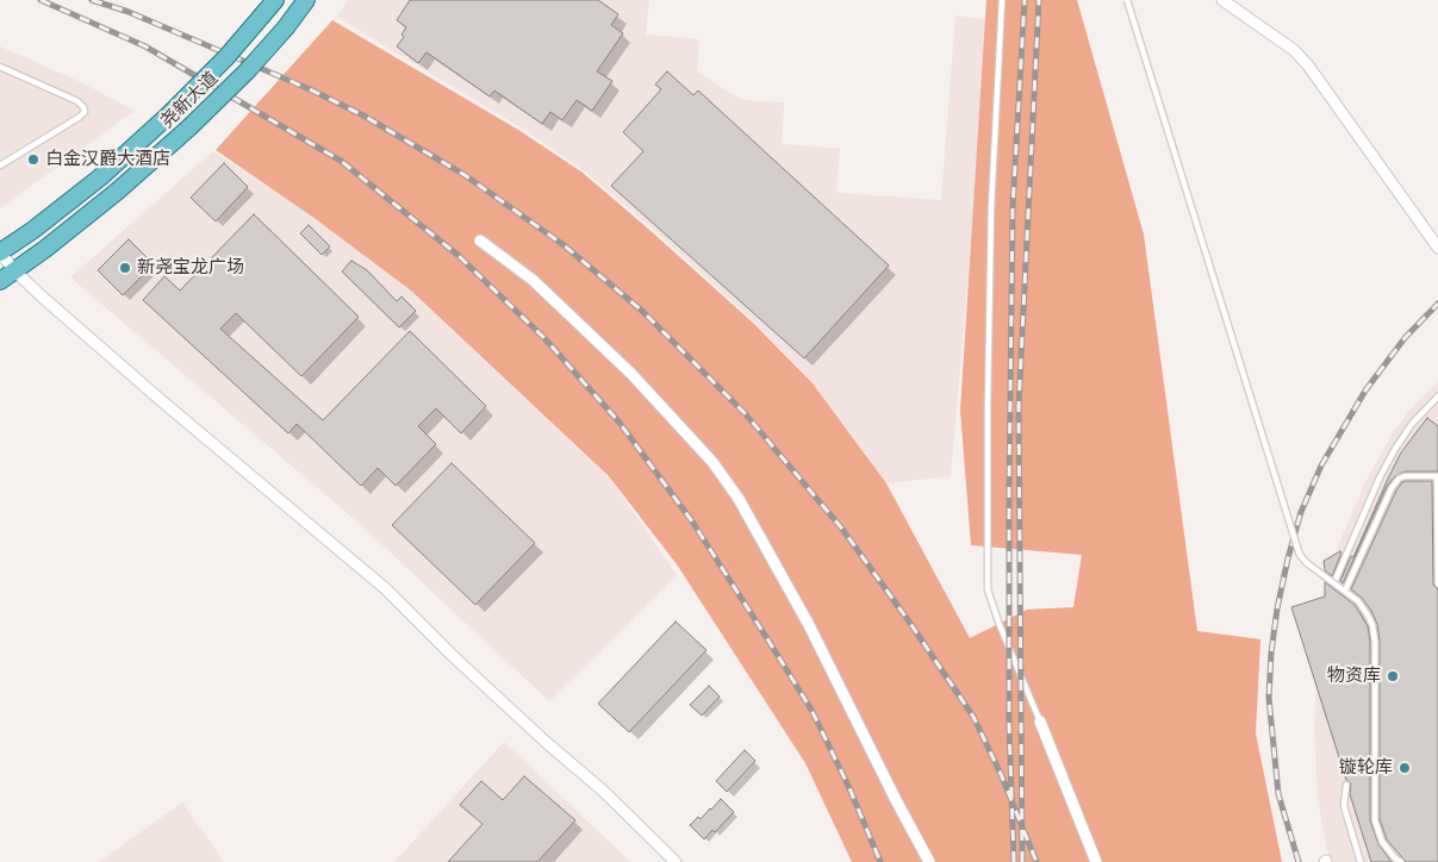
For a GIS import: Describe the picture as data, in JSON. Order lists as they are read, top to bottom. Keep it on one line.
{"streets":{"main road":["尧新大道"]},"places":["白金汉爵大酒店","新尧宝龙广场","物资库","镟轮库"]}
